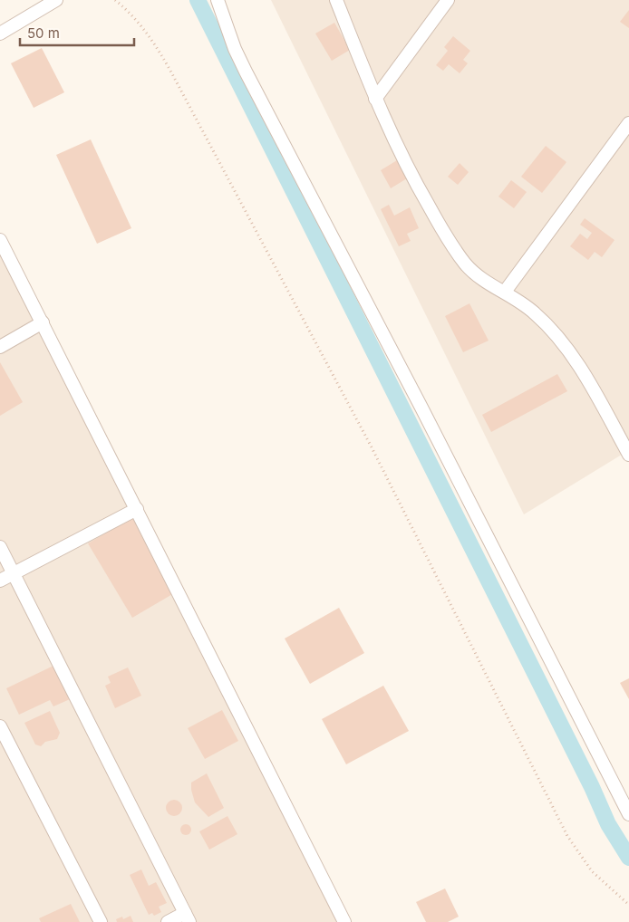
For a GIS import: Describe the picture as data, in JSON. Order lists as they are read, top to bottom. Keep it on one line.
{"scale_bar":"50 m"}
